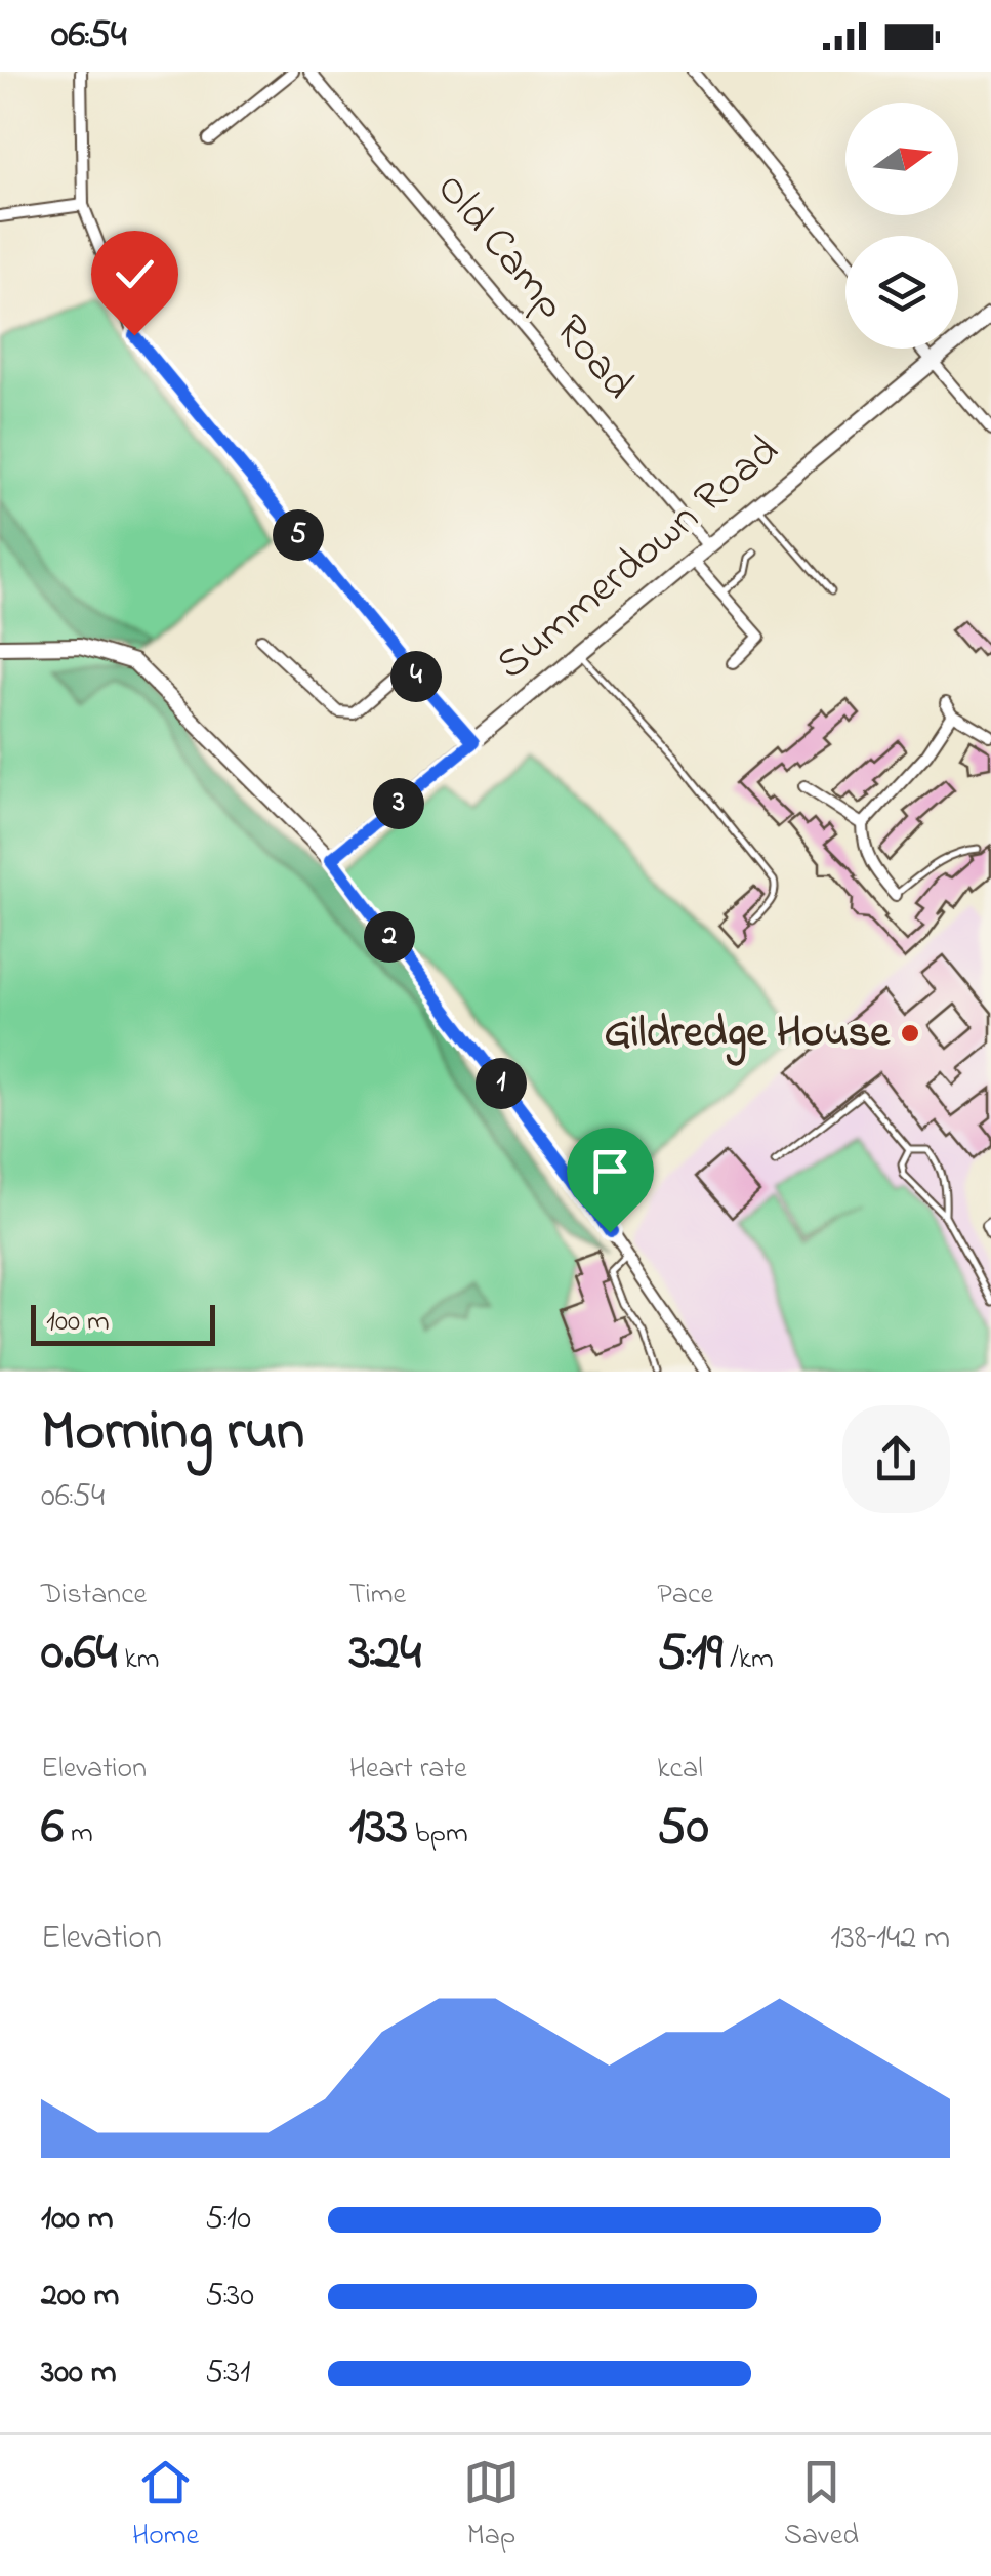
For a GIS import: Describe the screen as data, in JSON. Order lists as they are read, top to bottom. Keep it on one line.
{"streets":{"street":["Old Camp Road","Summerdown Road"]},"crossings":[["Old Camp Road","Summerdown Road"]],"places":["Gildredge House"],"scale_bar":"100 m","north":"right","page":{"status":"06:54","pins":["5","4","3","2","1"],"scale":"100 m","heading":["Morning run","06:54"],"stats":[["Distance","0.64 km"],["Time","3:24"],["Pace","5:19 /km"],["Elevation","6 m"],["Heart rate","133 bpm"],["kcal","50"]],"chart":["Elevation","138–142 m"],"list":[{"name":"100 m","note":"5:10"},{"name":"200 m","note":"5:30"},{"name":"300 m","note":"5:31"}],"tabs":["Home","Map","Saved"]}}
